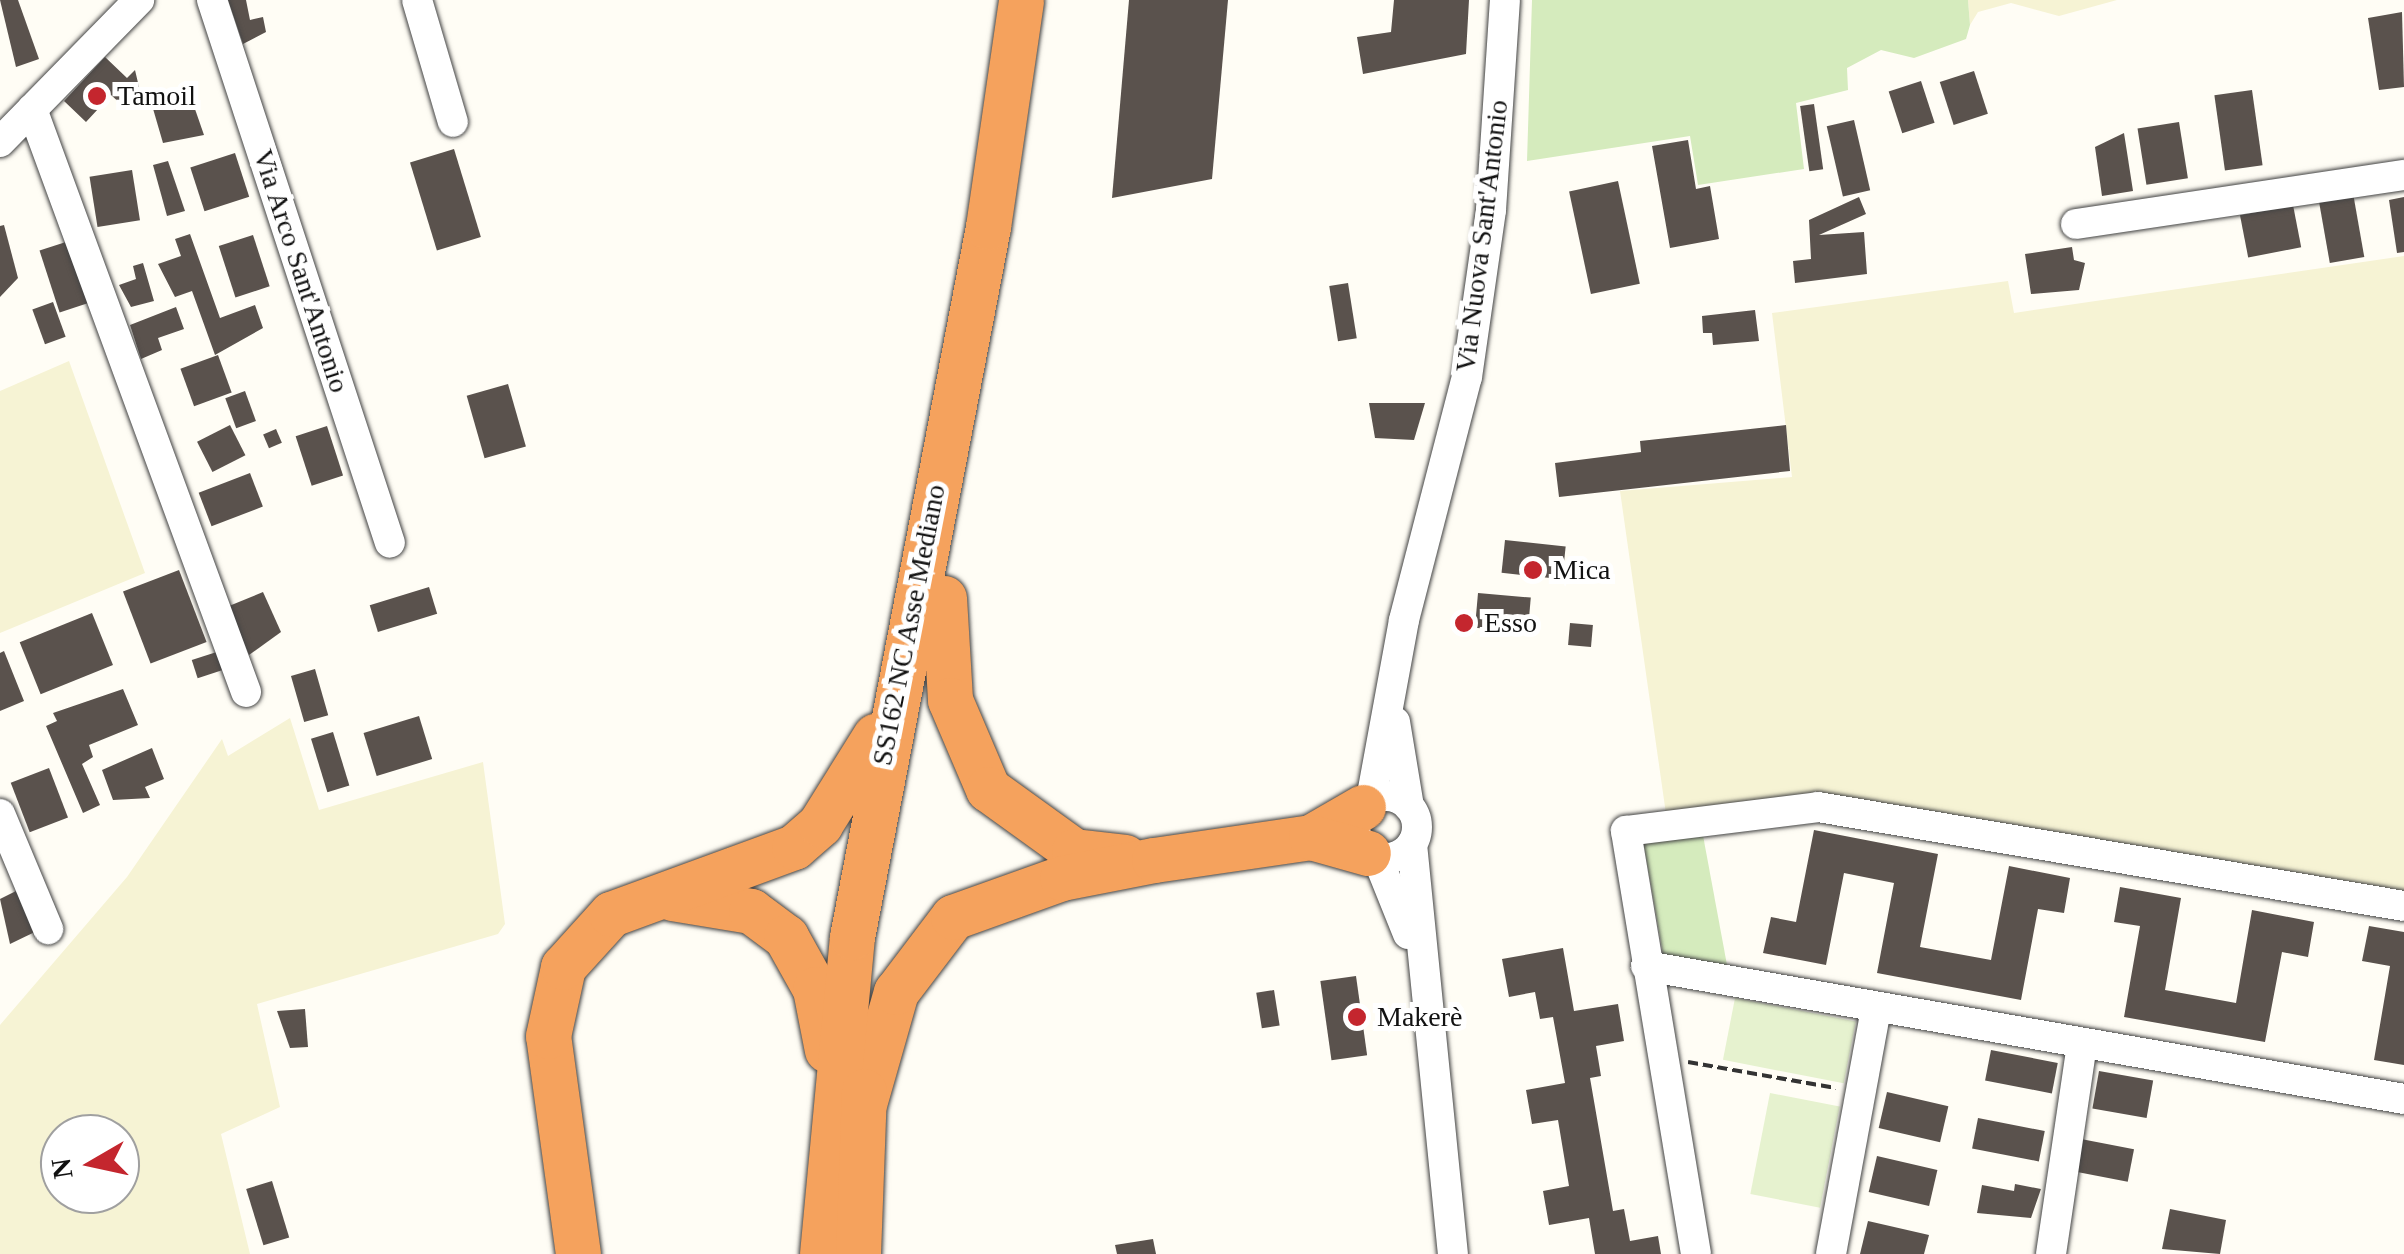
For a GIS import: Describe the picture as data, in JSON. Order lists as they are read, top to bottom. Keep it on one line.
{"streets":{"highway":["SS162 NC Asse Mediano"],"street":["Via Nuova Sant'Antonio","Via Arco Sant'Antonio"]},"places":["Tamoil","Mica","Esso","Makerè"],"north":"left"}
